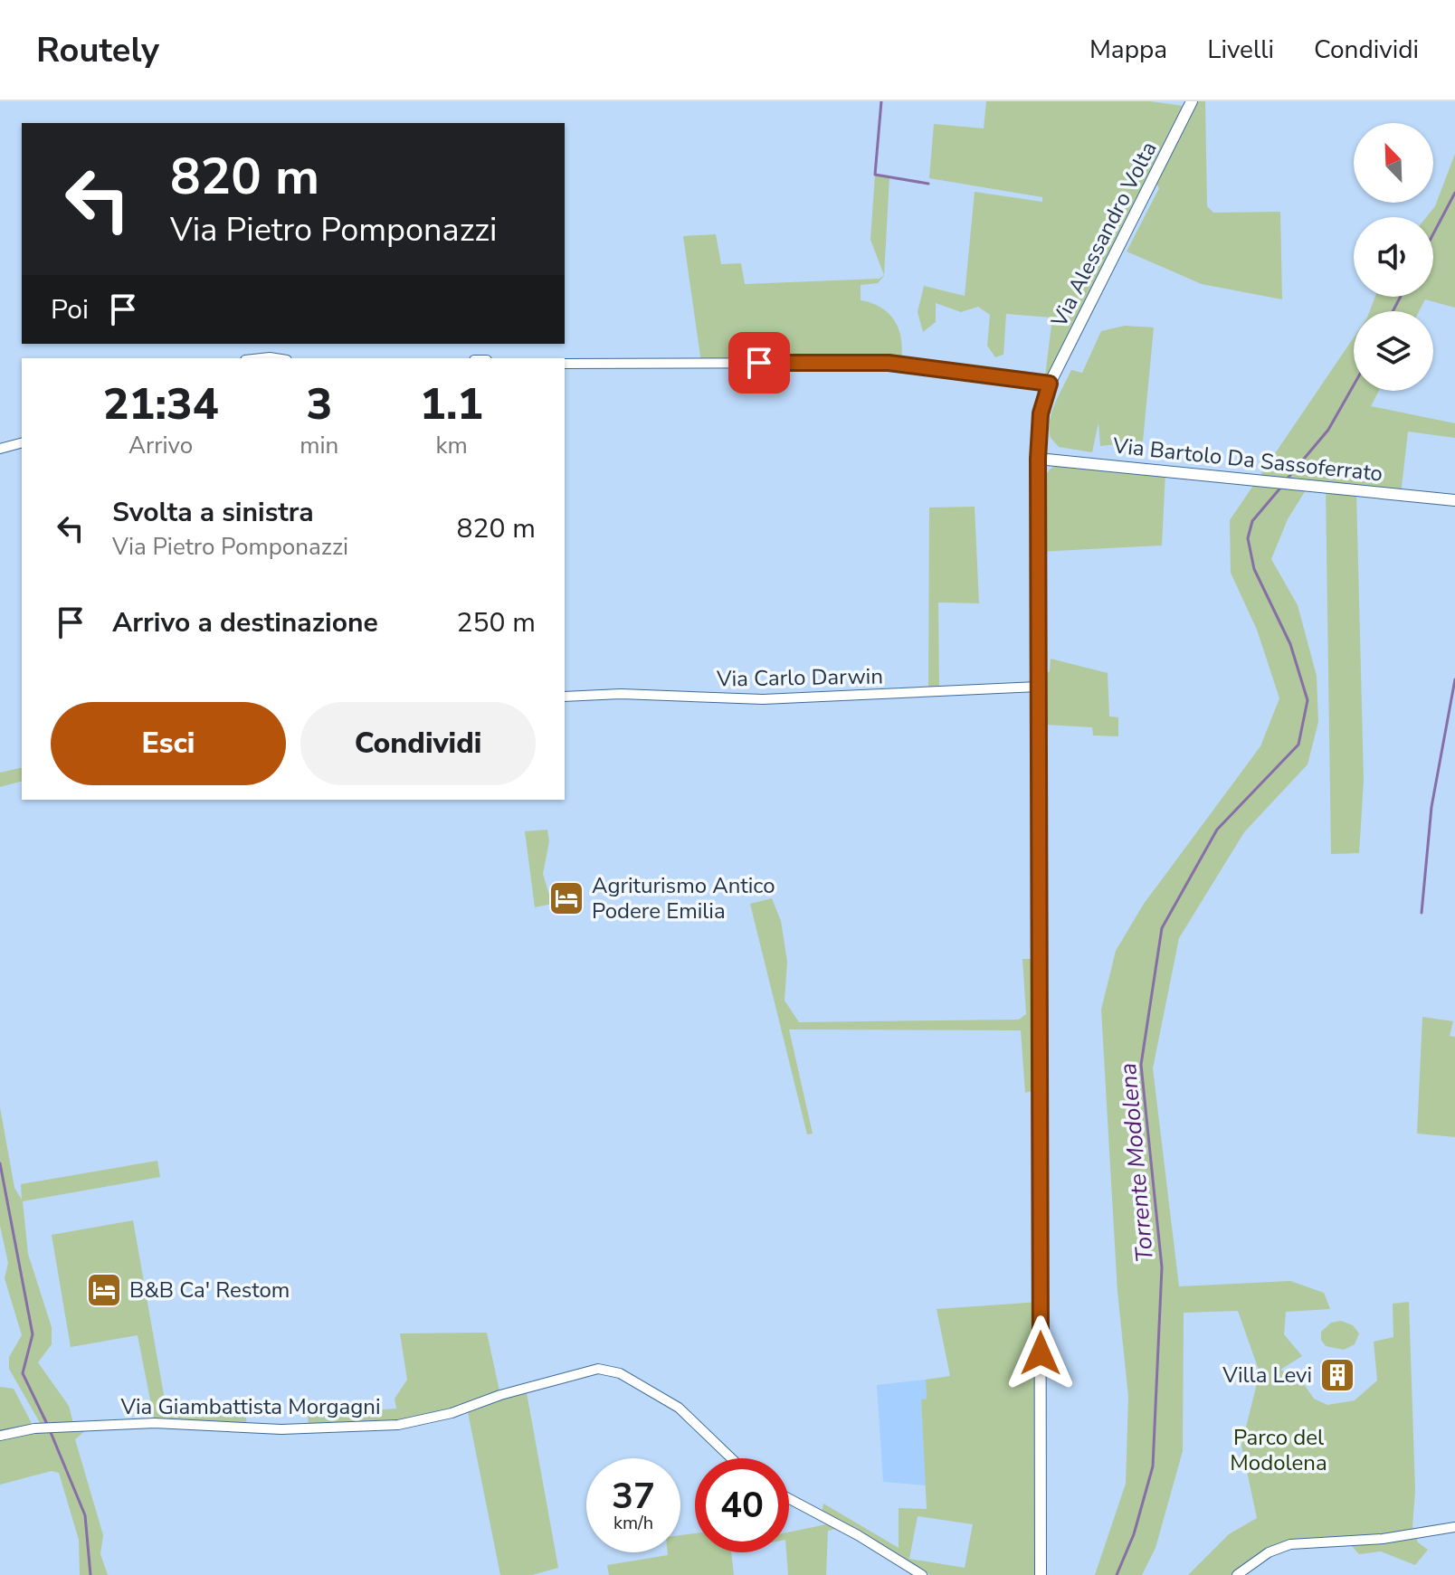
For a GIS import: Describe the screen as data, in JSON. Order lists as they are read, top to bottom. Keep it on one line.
{"streets":{"street":["Via Alessandro Volta","Via Bartolo Da Sassoferrato","Via Carlo Darwin","Via Giambattista Morgagni"]},"crossings":[["Via Alessandro Volta","Via Bartolo Da Sassoferrato"],["Via Alessandro Volta","Via Carlo Darwin"]],"water":["Torrente Modolena"],"parks":["Parco del Modolena"],"places":{"hotel":["Agriturismo Antico Podere Emilia","B&B Ca' Restom"],"building":["Villa Levi"]},"north":"top left","page":{"header":"Routely","nav":["Mappa","Livelli","Condividi"],"turn":["820 m","Via Pietro Pomponazzi"],"then":"Poi","eta":["21:34","Arrivo","3","min","1.1","km"],"list":[{"name":"Svolta a sinistra","note":"Via Pietro Pomponazzi","value":"820 m"},{"name":"Arrivo a destinazione","value":"250 m"}],"buttons":["Esci","Condividi"],"speed":"37 km/h","limit":"40"}}
